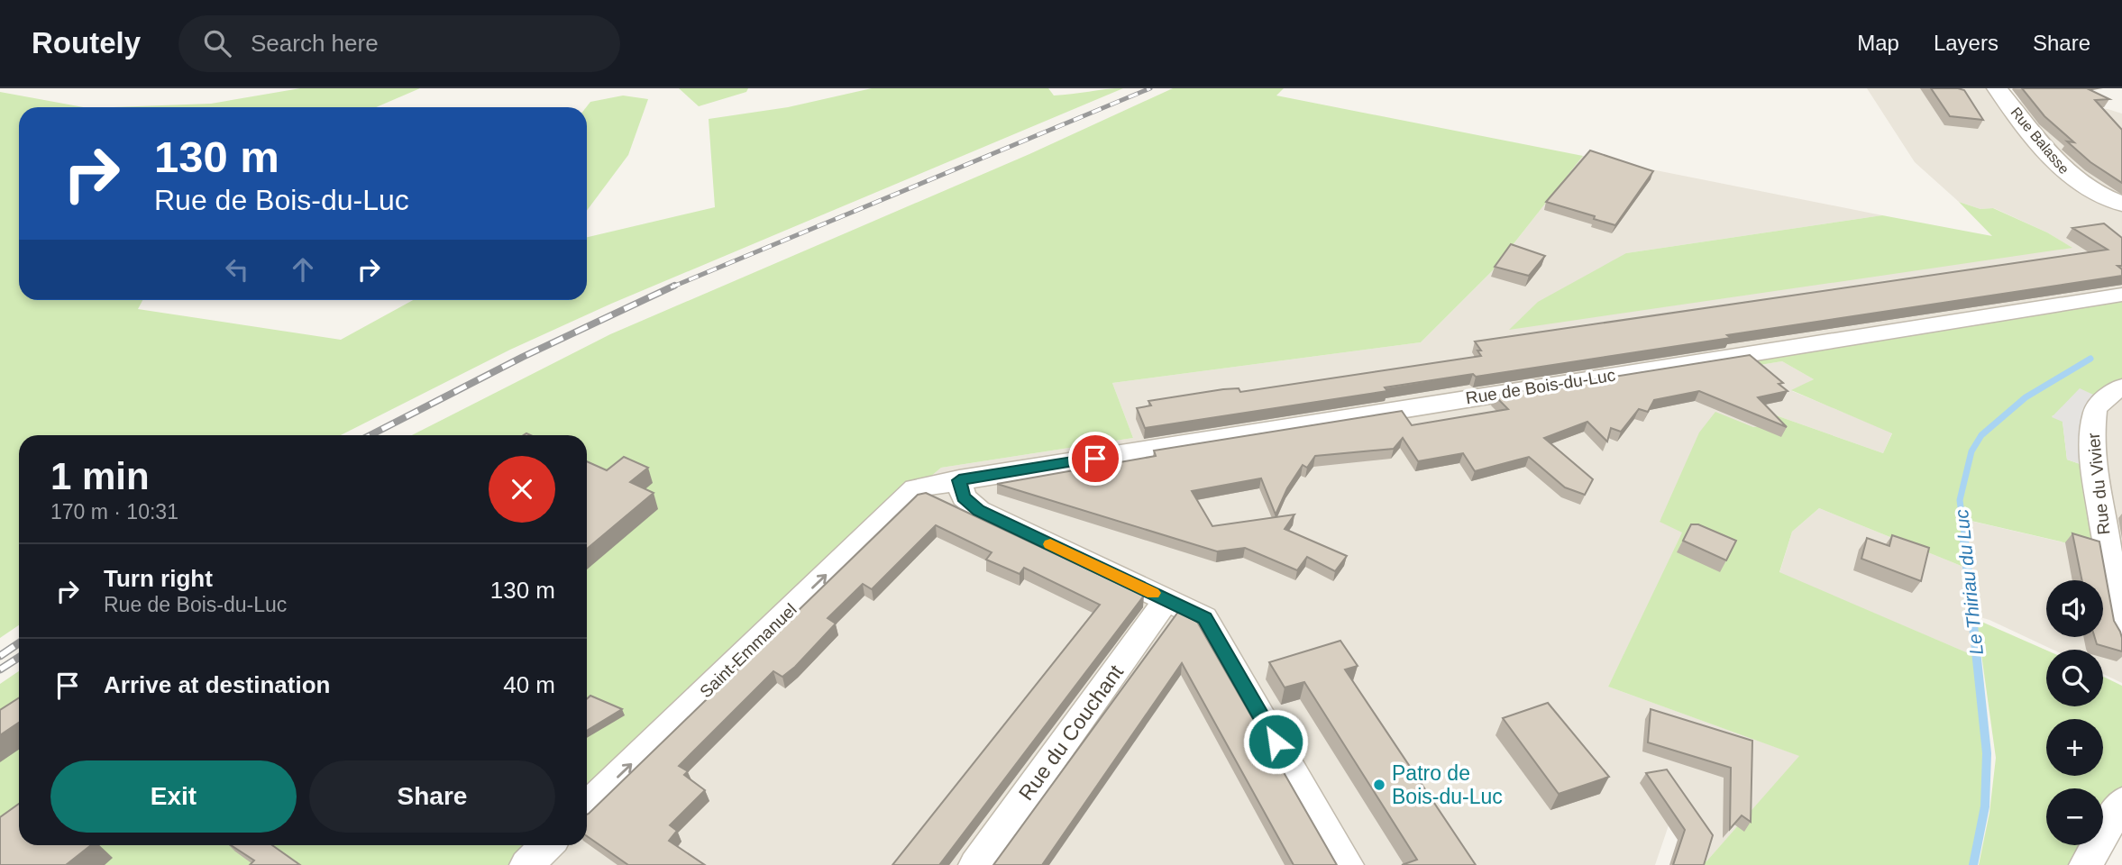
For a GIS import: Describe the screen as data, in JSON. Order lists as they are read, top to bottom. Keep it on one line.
{"streets":{"street":["Rue Balasse","Rue de Bois-du-Luc","Rue du Vivier","Saint-Emmanuel","Rue du Couchant"]},"crossings":[["Rue de Bois-du-Luc","Saint-Emmanuel"]],"one_way":["Saint-Emmanuel"],"water":["Le Thiriau du Luc"],"places":["Patro de Bois-du-Luc"],"page":{"header":"Routely","search":"Search here","nav":["Map","Layers","Share"],"turn":["130 m","Rue de Bois-du-Luc"],"heading":["1 min","170 m · 10:31"],"list":[{"name":"Turn right","note":"Rue de Bois-du-Luc","value":"130 m"},{"name":"Arrive at destination","value":"40 m"}],"map_buttons":["+","−"],"buttons":["Exit","Share"]}}
